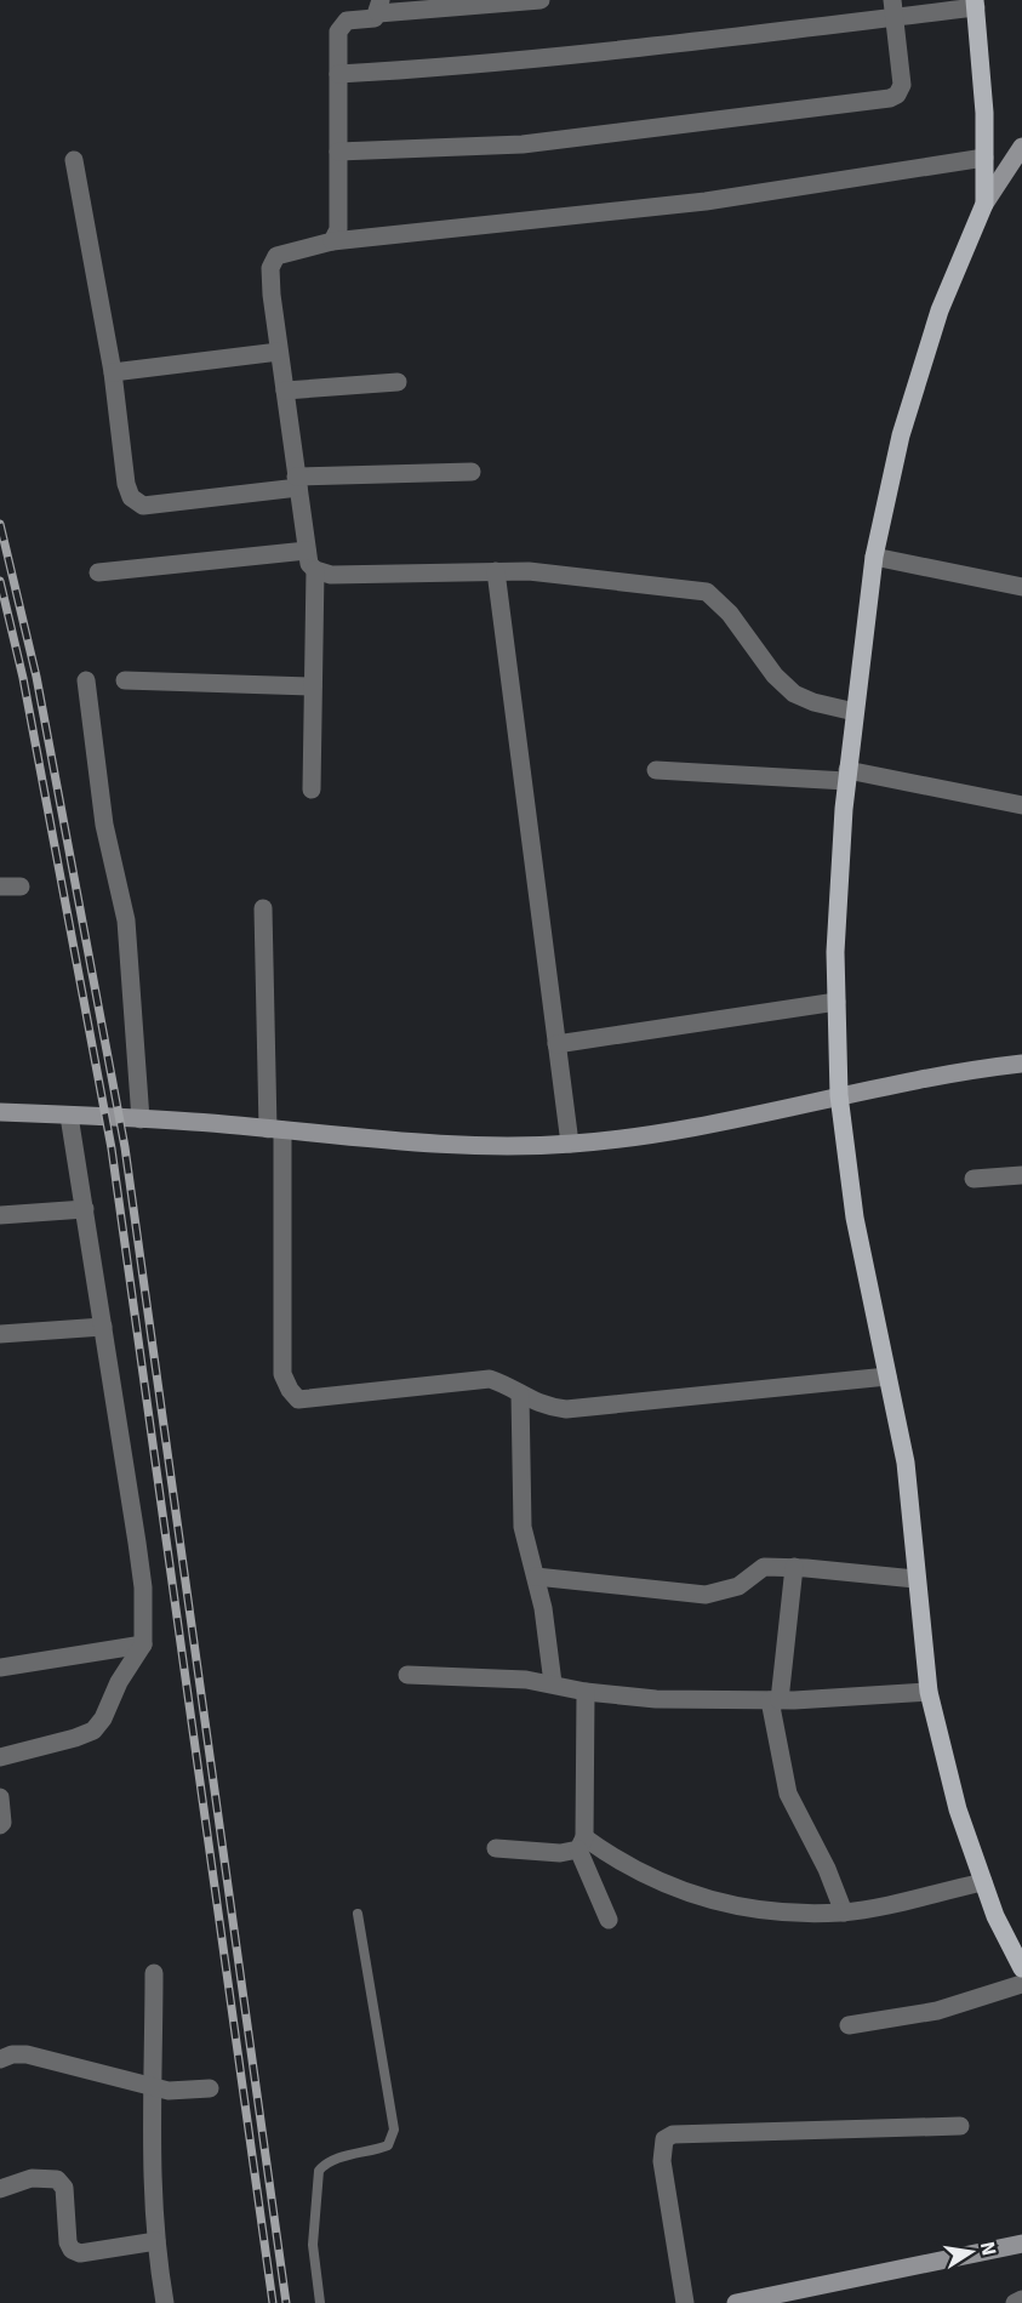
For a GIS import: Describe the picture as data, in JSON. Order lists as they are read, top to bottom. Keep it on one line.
{"north":"right"}
